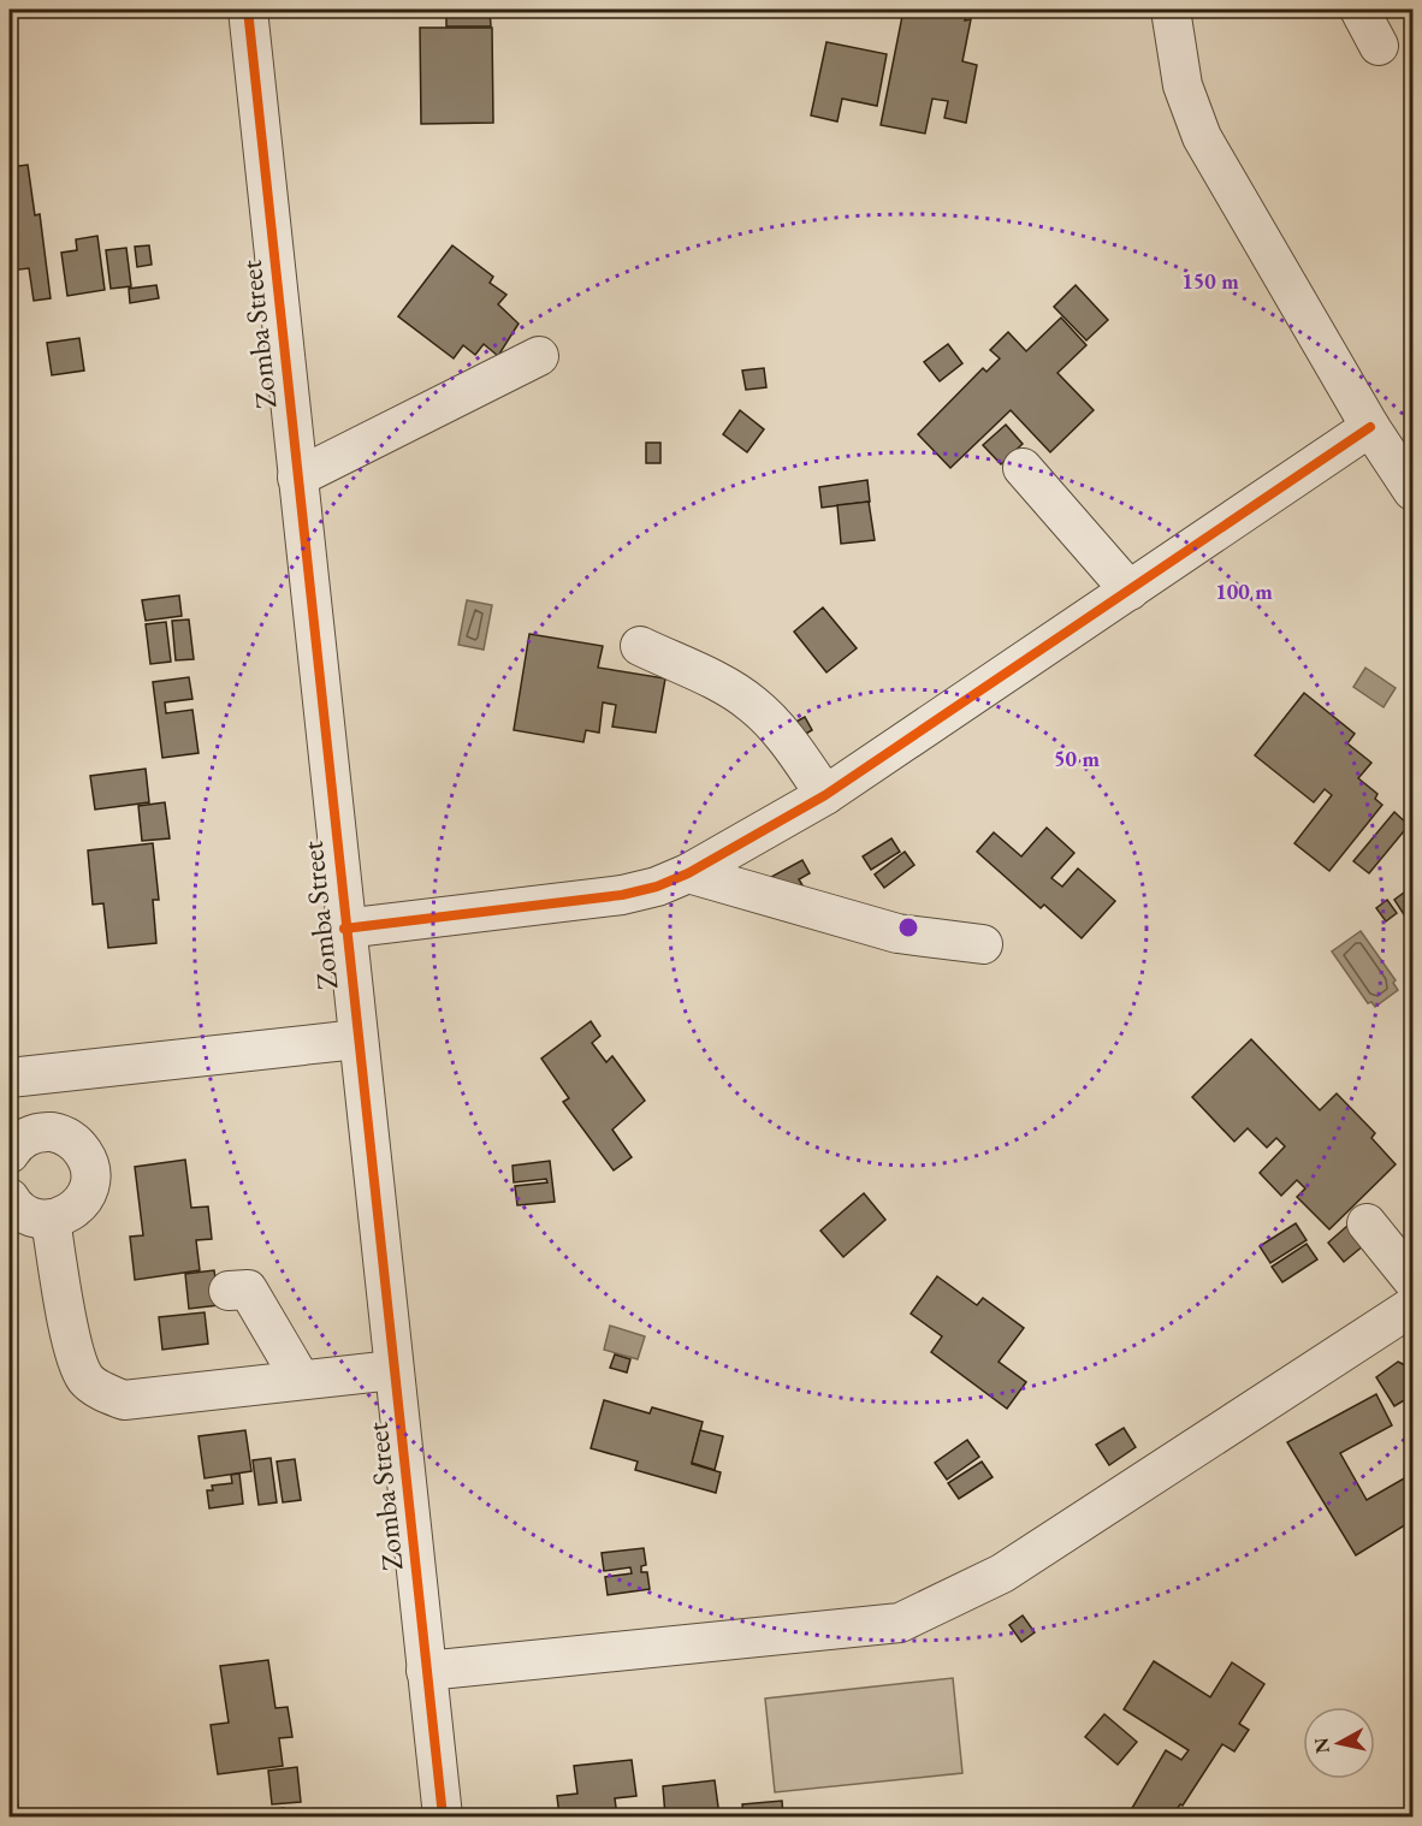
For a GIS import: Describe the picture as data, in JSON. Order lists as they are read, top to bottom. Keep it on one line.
{"streets":{"street":["Zomba Street"]},"north":"left","rings":["150 m","100 m","50 m"]}
